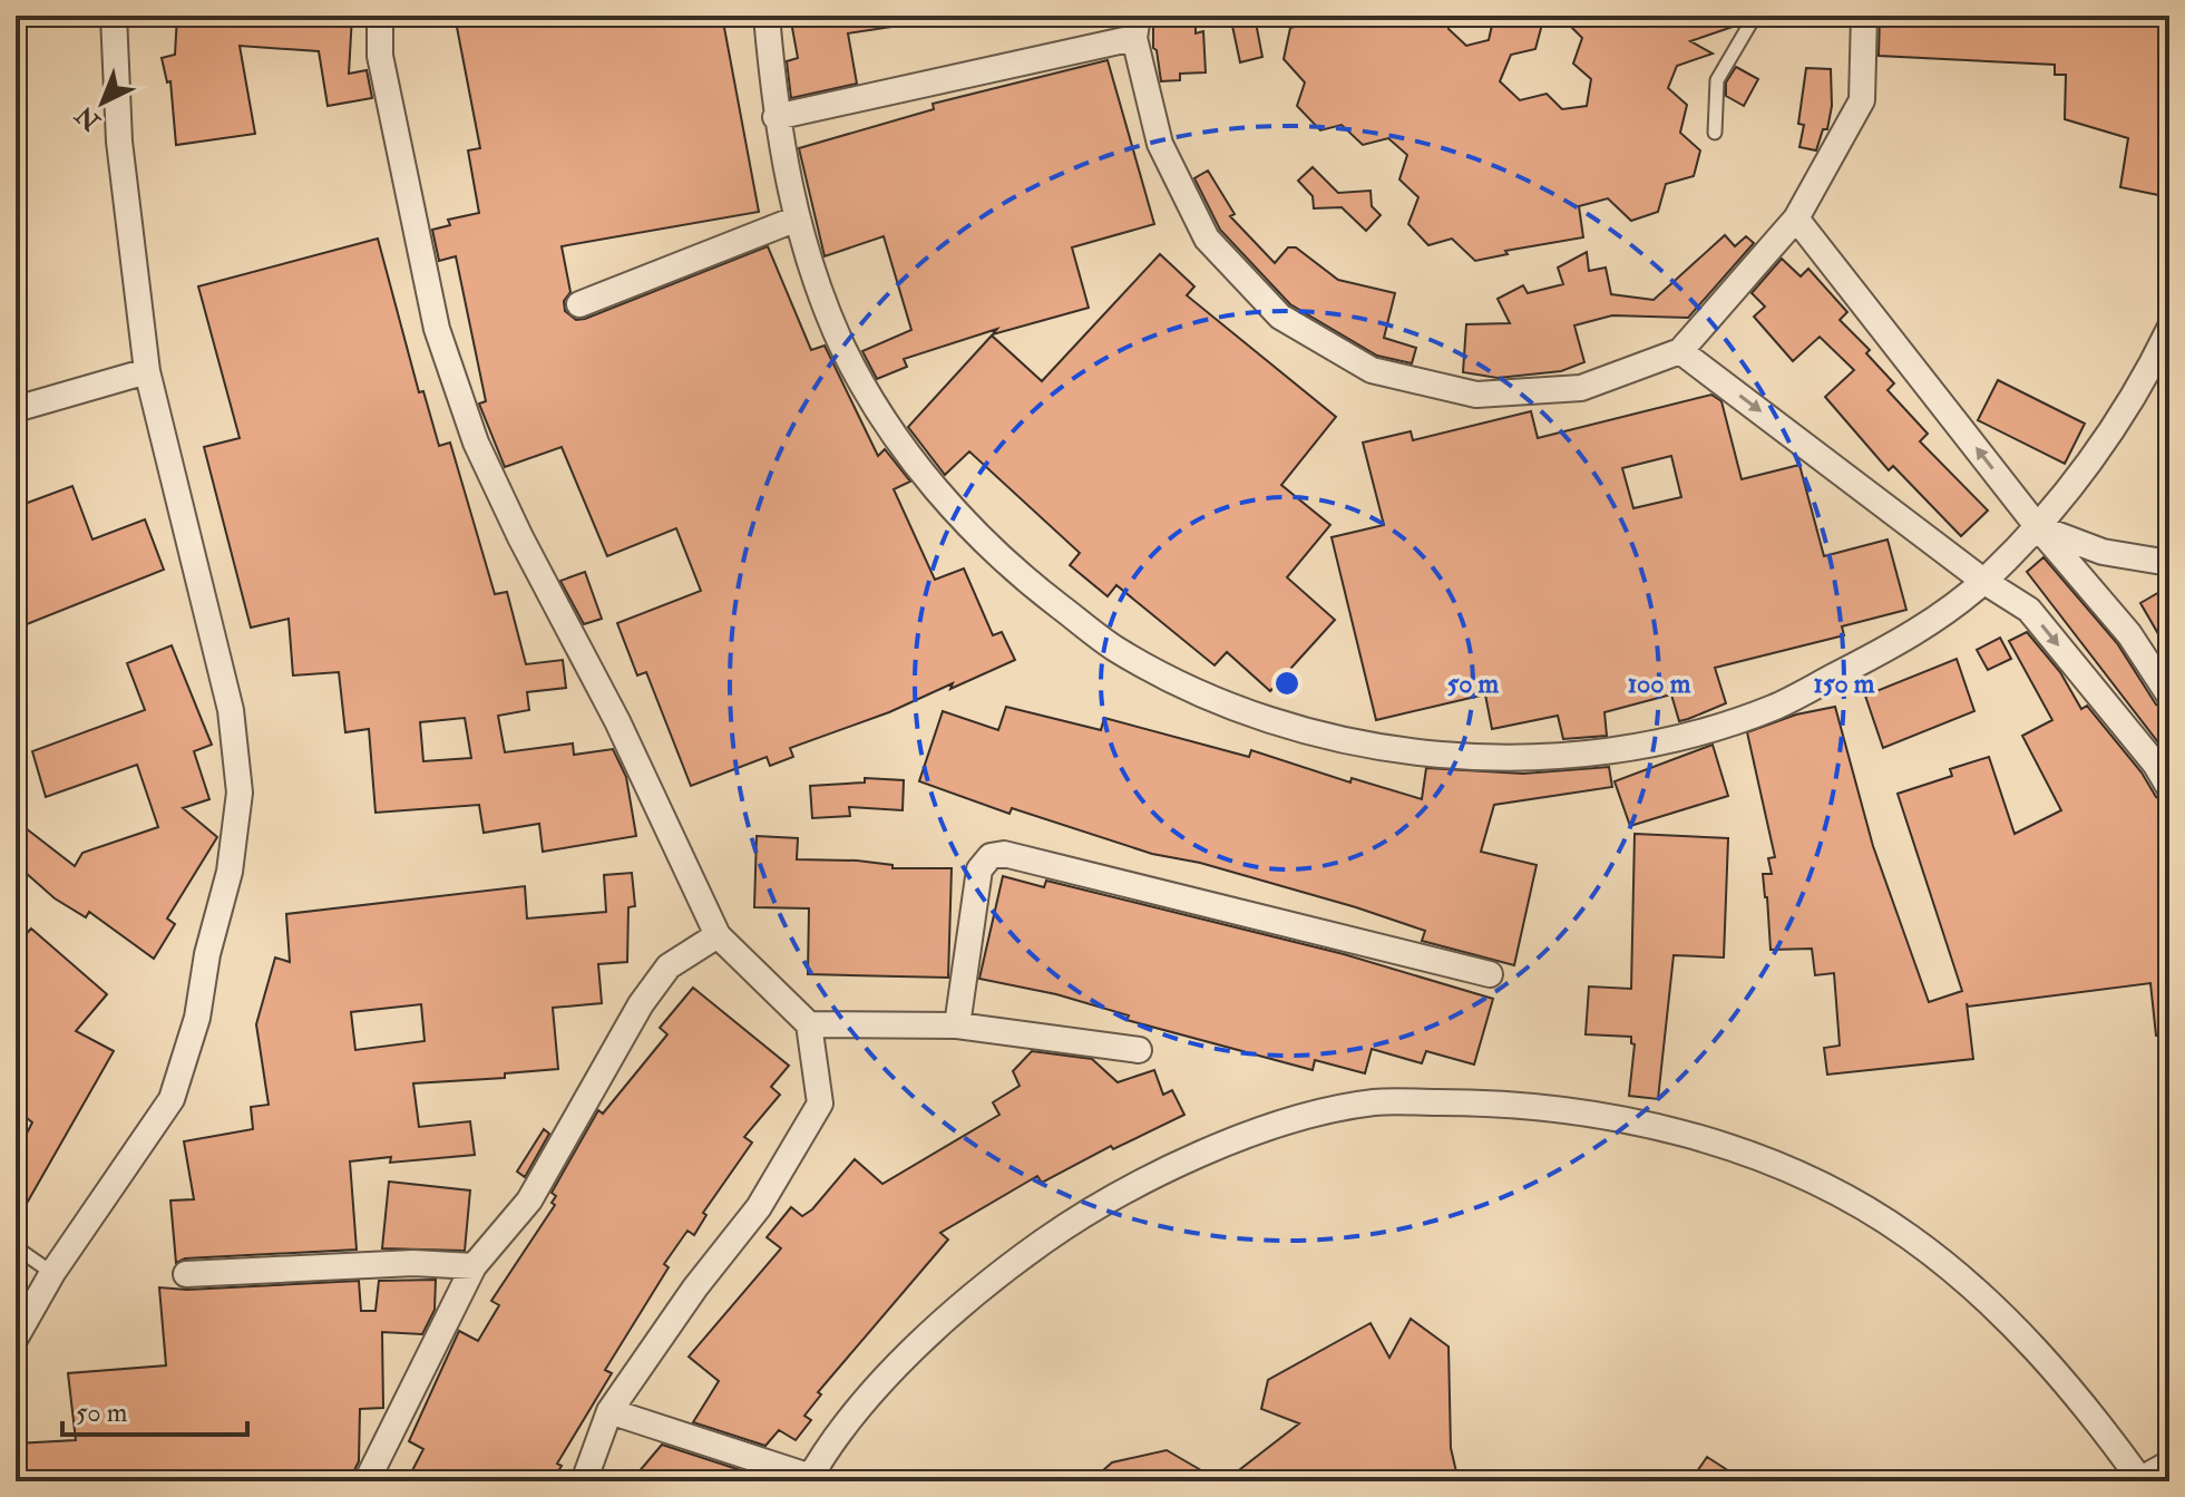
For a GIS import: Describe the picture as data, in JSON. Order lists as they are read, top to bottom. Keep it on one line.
{"scale_bar":"50 m","north":"bottom left","rings":["50 m","100 m","150 m"]}
